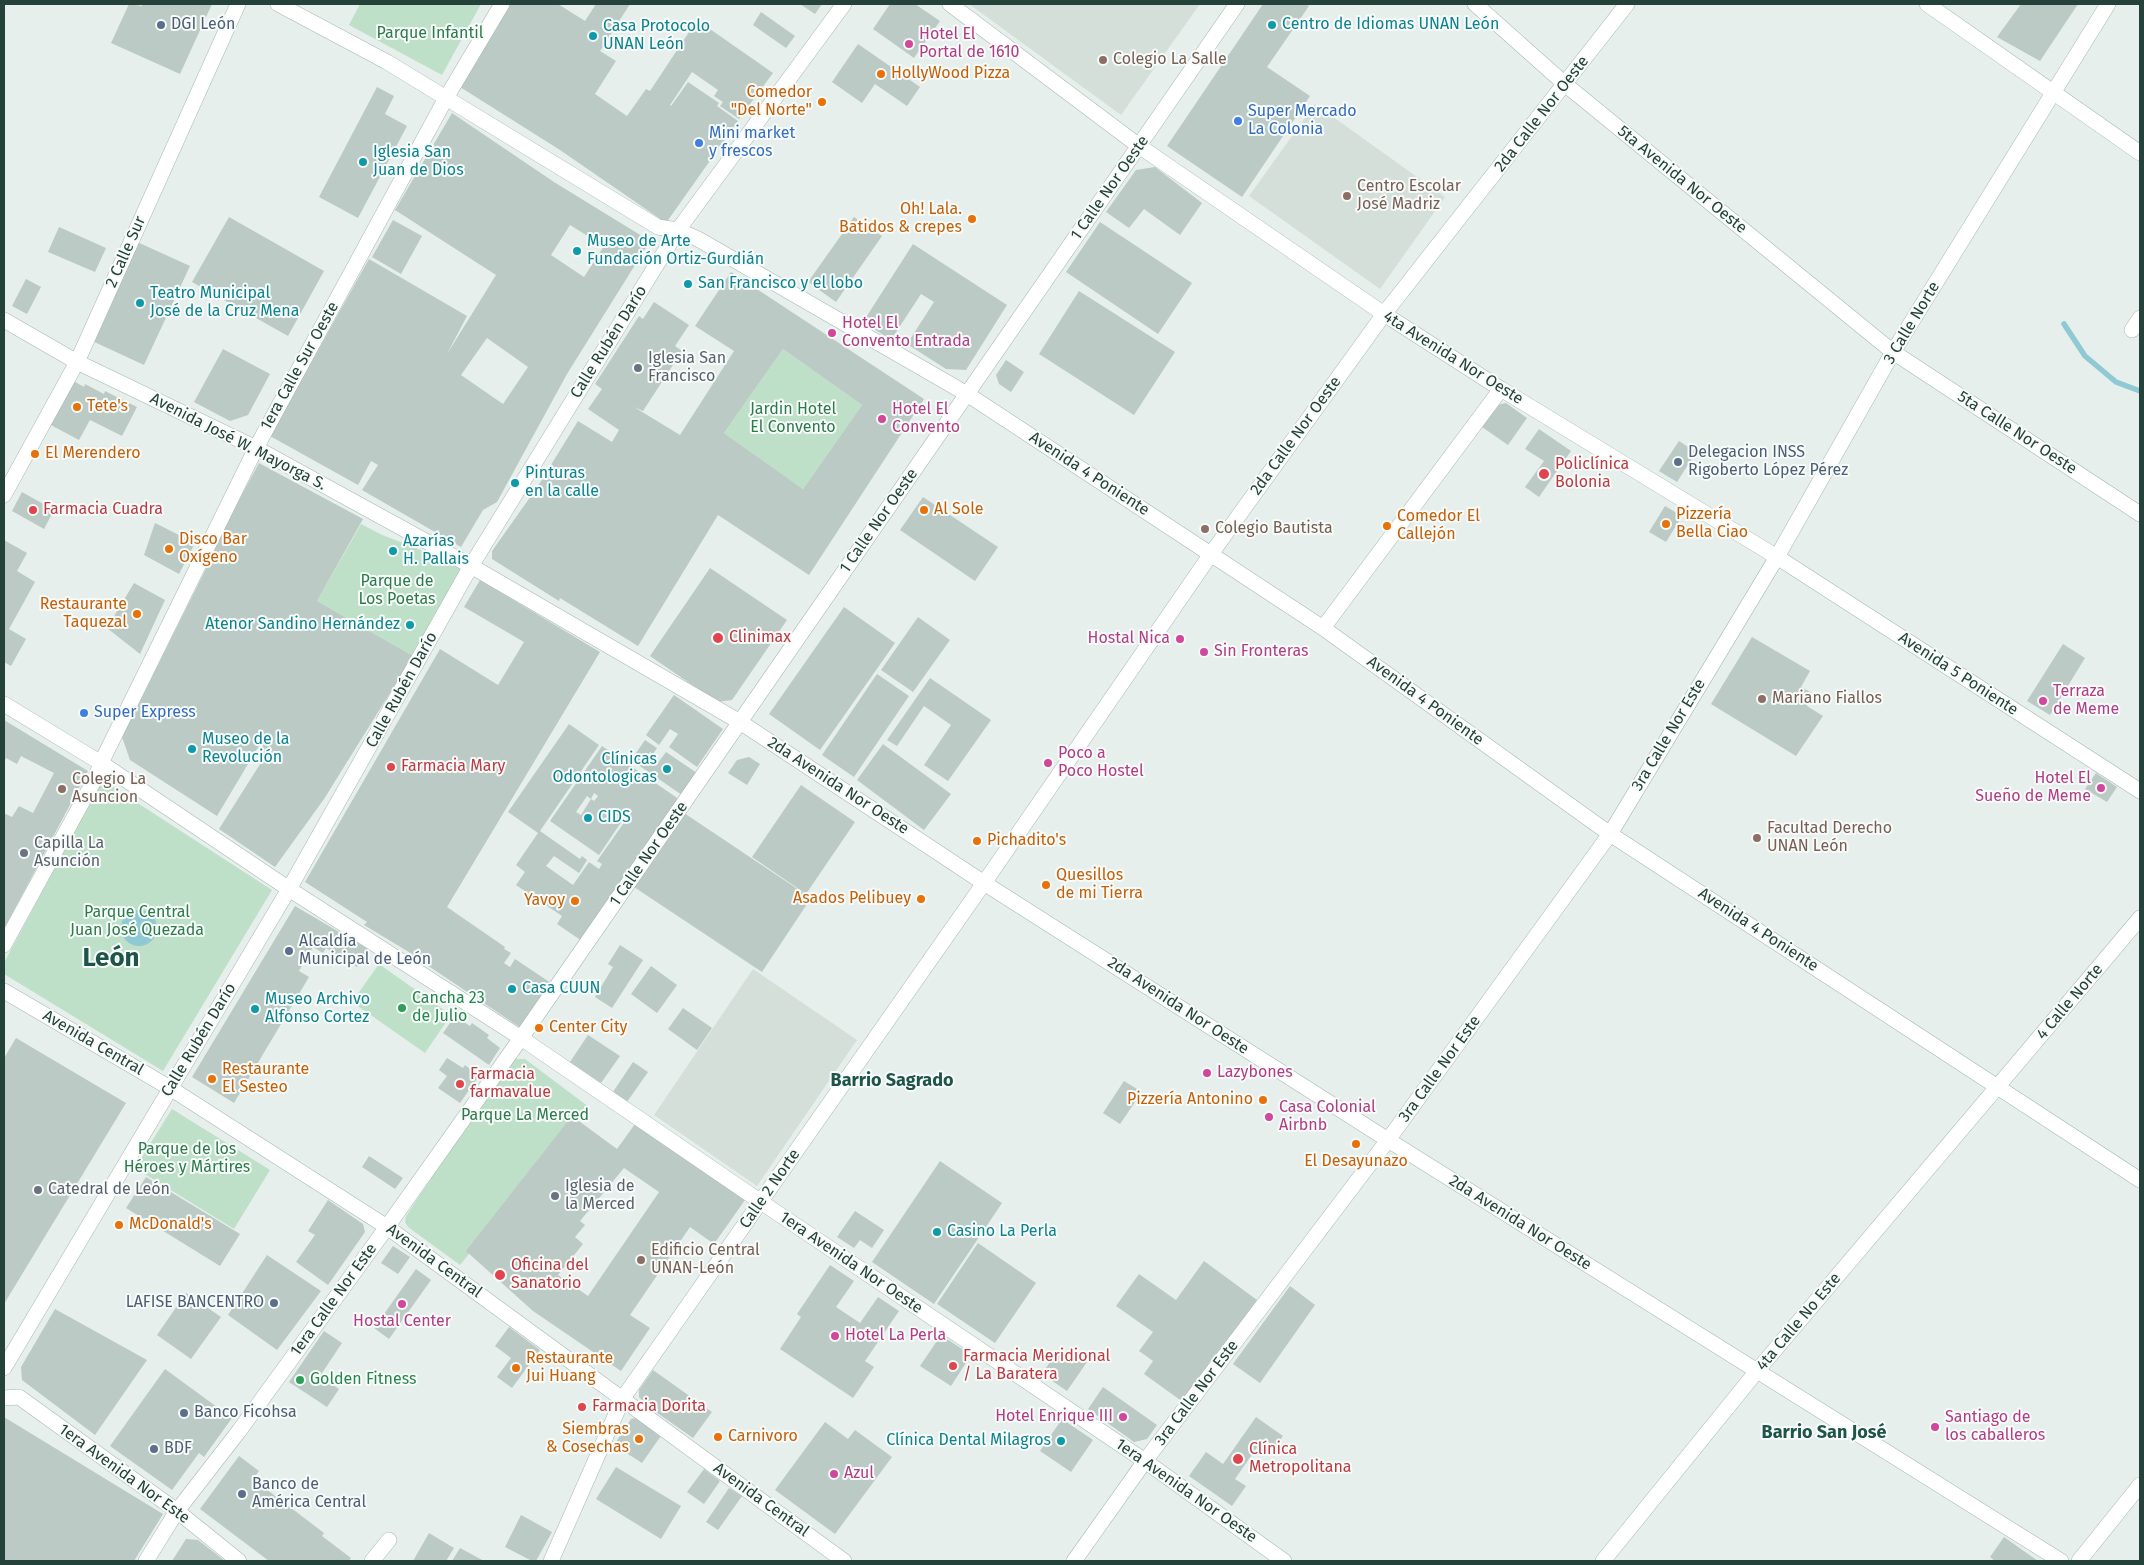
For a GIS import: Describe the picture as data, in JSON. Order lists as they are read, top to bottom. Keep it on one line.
{"streets":{"street":["2da Calle Nor Oeste","5ta Avenida Nor Oeste","1 Calle Nor Oeste","2 Calle Sur","3 Calle Norte","Calle Rubén Darío","4ta Avenida Nor Oeste","1era Calle Sur Oeste","5ta Calle Nor Oeste","Avenida José W. Mayorga S.","Avenida 4 Poniente","Avenida 5 Poniente","3ra Calle Nor Este","2da Avenida Nor Oeste","4 Calle Norte","Avenida Central","Calle 2 Norte","1era Avenida Nor Oeste","1era Calle Nor Este","4ta Calle No Este","1era Avenida Nor Este"]},"crossings":[["2da Calle Nor Oeste","5ta Avenida Nor Oeste"],["2da Calle Nor Oeste","4ta Avenida Nor Oeste"],["2da Calle Nor Oeste","Avenida 4 Poniente"],["2da Calle Nor Oeste","2da Avenida Nor Oeste"],["2da Calle Nor Oeste","Calle 2 Norte"],["5ta Avenida Nor Oeste","3 Calle Norte"],["5ta Avenida Nor Oeste","5ta Calle Nor Oeste"],["1 Calle Nor Oeste","4ta Avenida Nor Oeste"],["1 Calle Nor Oeste","Avenida 4 Poniente"],["1 Calle Nor Oeste","2da Avenida Nor Oeste"],["1 Calle Nor Oeste","1era Avenida Nor Oeste"],["1 Calle Nor Oeste","1era Calle Nor Este"],["2 Calle Sur","Avenida José W. Mayorga S."],["3 Calle Norte","4ta Avenida Nor Oeste"],["3 Calle Norte","5ta Calle Nor Oeste"],["3 Calle Norte","Avenida 5 Poniente"],["3 Calle Norte","3ra Calle Nor Este"],["Calle Rubén Darío","Avenida José W. Mayorga S."],["Calle Rubén Darío","Avenida 4 Poniente"],["Calle Rubén Darío","2da Avenida Nor Oeste"],["Calle Rubén Darío","Avenida Central"],["Calle Rubén Darío","1era Avenida Nor Oeste"],["4ta Avenida Nor Oeste","Avenida 5 Poniente"],["4ta Avenida Nor Oeste","3ra Calle Nor Este"],["1era Calle Sur Oeste","Avenida José W. Mayorga S."],["1era Calle Sur Oeste","Avenida 4 Poniente"],["1era Calle Sur Oeste","1era Avenida Nor Oeste"],["Avenida José W. Mayorga S.","2da Avenida Nor Oeste"],["Avenida 4 Poniente","3ra Calle Nor Este"],["Avenida 4 Poniente","4 Calle Norte"],["Avenida 4 Poniente","4ta Calle No Este"],["Avenida 5 Poniente","3ra Calle Nor Este"],["3ra Calle Nor Este","2da Avenida Nor Oeste"],["3ra Calle Nor Este","1era Avenida Nor Oeste"],["2da Avenida Nor Oeste","Calle 2 Norte"],["2da Avenida Nor Oeste","4ta Calle No Este"],["4 Calle Norte","4ta Calle No Este"],["Avenida Central","Calle 2 Norte"],["Avenida Central","1era Calle Nor Este"],["Calle 2 Norte","1era Avenida Nor Oeste"],["1era Avenida Nor Oeste","1era Calle Nor Este"],["1era Calle Nor Este","1era Avenida Nor Este"]],"districts":["León","Barrio Sagrado","Barrio San José"],"parks":["Parque Infantil","Jardin Hotel El Convento","Parque de Los Poetas","Parque Central Juan José Quezada","Parque La Merced","Parque de los Héroes y Mártires"],"places":["DGI León","Centro de Idiomas UNAN León","Casa Protocolo UNAN León","Hotel El Portal de 1610","Colegio La Salle","HollyWood Pizza","Comedor \"Del Norte\"","Super Mercado La Colonia","Mini market y frescos","Iglesia San Juan de Dios","Centro Escolar José Madriz","Oh! Lala. Batidos & crepes","Museo de Arte Fundación Ortiz-Gurdián","San Francisco y el lobo","Teatro Municipal José de la Cruz Mena","Hotel El Convento Entrada","Iglesia San Francisco","Tete's","Hotel El Convento","El Merendero","Delegacion INSS Rigoberto López Pérez","Policlínica Bolonia","Pinturas en la calle","Farmacia Cuadra","Al Sole","Pizzería Bella Ciao","Comedor El Callejón","Colegio Bautista","Disco Bar Oxígeno","Azarías H. Pallais","Restaurante Taquezal","Atenor Sandino Hernández","Clinimax","Hostal Nica","Sin Fronteras","Mariano Fiallos","Terraza de Meme","Super Express","Museo de la Revolución","Poco a Poco Hostel","Farmacia Mary","Clínicas Odontologicas","Hotel El Sueño de Meme","Colegio La Asuncion","CIDS","Facultad Derecho UNAN León","Pichadito's","Capilla La Asunción","Quesillos de mi Tierra","Asados Pelibuey","Yavoy","Alcaldía Municipal de León","Casa CUUN","Cancha 23 de Julio","Museo Archivo Alfonso Cortez","Center City","Lazybones","Restaurante El Sesteo","Farmacia farmavalue","Pizzería Antonino","Casa Colonial Airbnb","El Desayunazo","Catedral de León","Iglesia de la Merced","McDonald's","Casino La Perla","Edificio Central UNAN-León","Oficina del Sanatorio","LAFISE BANCENTRO","Hostal Center","Hotel La Perla","Farmacia Meridional / La Baratera","Restaurante Jui Huang","Golden Fitness","Farmacia Dorita","Banco Ficohsa","Hotel Enrique III","Santiago de los caballeros","Carnivoro","Siembras & Cosechas","Clínica Dental Milagros","BDF","Clínica Metropolitana","Azul","Banco de América Central"]}
